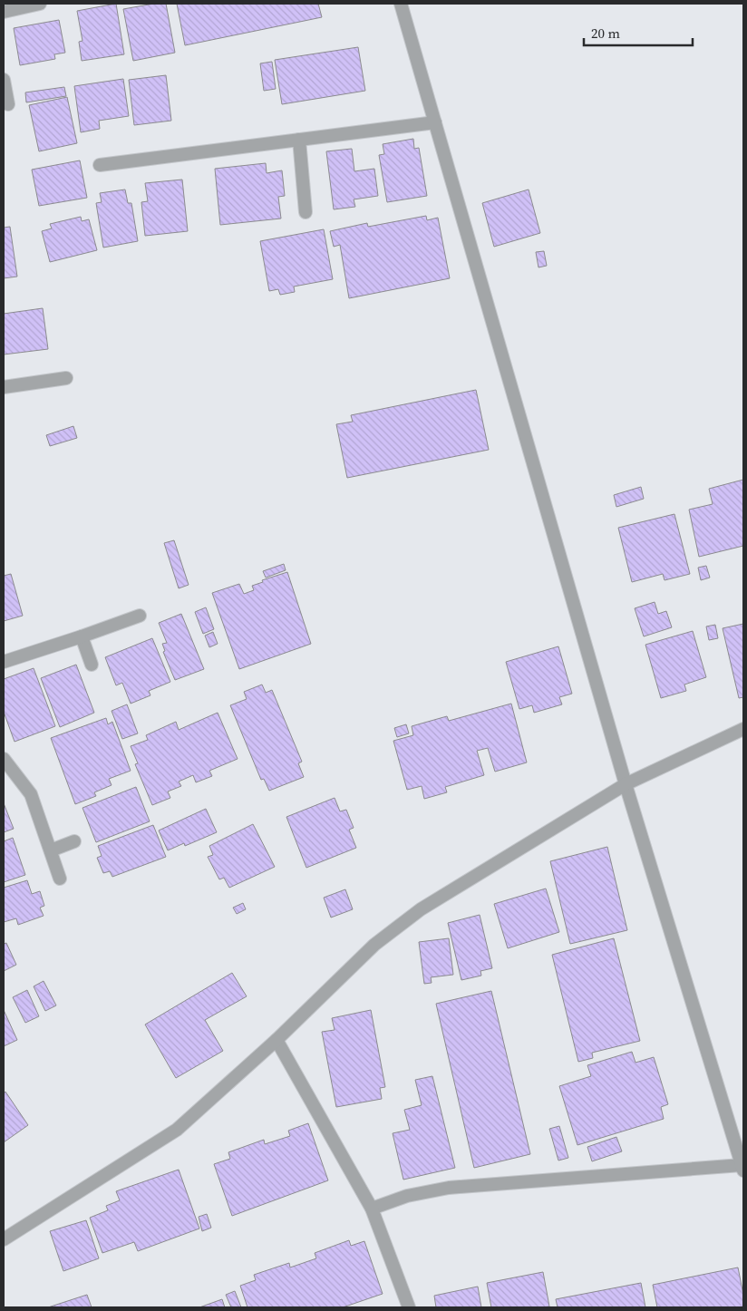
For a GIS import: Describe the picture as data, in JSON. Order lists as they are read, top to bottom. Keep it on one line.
{"scale_bar":"20 m"}
